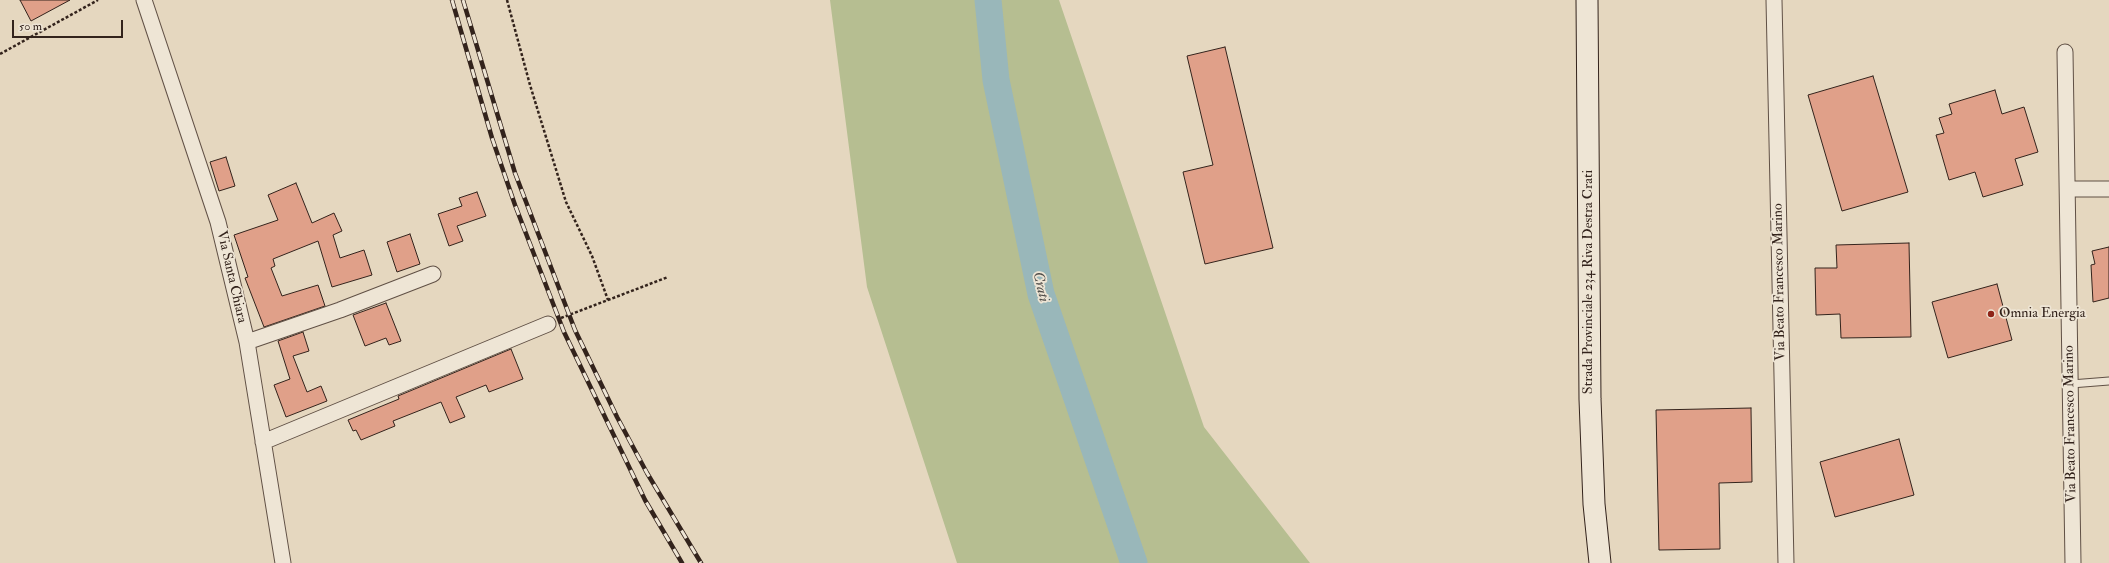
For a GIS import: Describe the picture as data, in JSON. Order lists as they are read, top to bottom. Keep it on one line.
{"streets":{"main road":["Strada Provinciale 234 Riva Destra Crati"],"street":["Via Santa Chiara","Via Beato Francesco Marino"]},"water":["Crati"],"places":["Omnia Energia"],"scale_bar":"50 m"}
